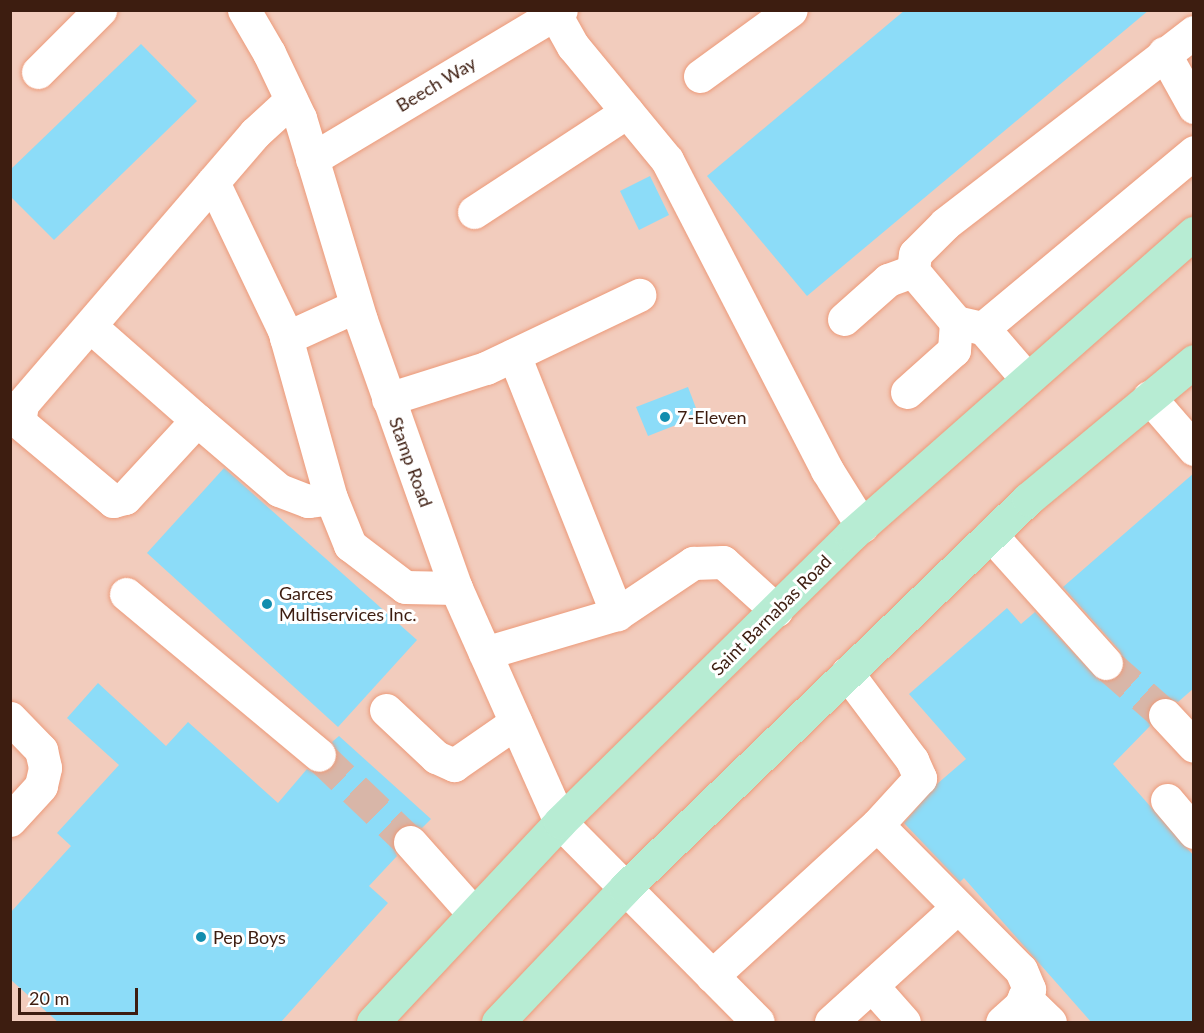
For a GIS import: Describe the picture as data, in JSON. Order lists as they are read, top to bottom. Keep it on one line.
{"streets":{"main road":["Saint Barnabas Road"],"street":["Beech Way","Stamp Road"]},"crossings":[["Beech Way","Stamp Road"],["Stamp Road","Saint Barnabas Road"]],"places":["7-Eleven","Garces Multiservices Inc.","Pep Boys"],"scale_bar":"20 m"}
